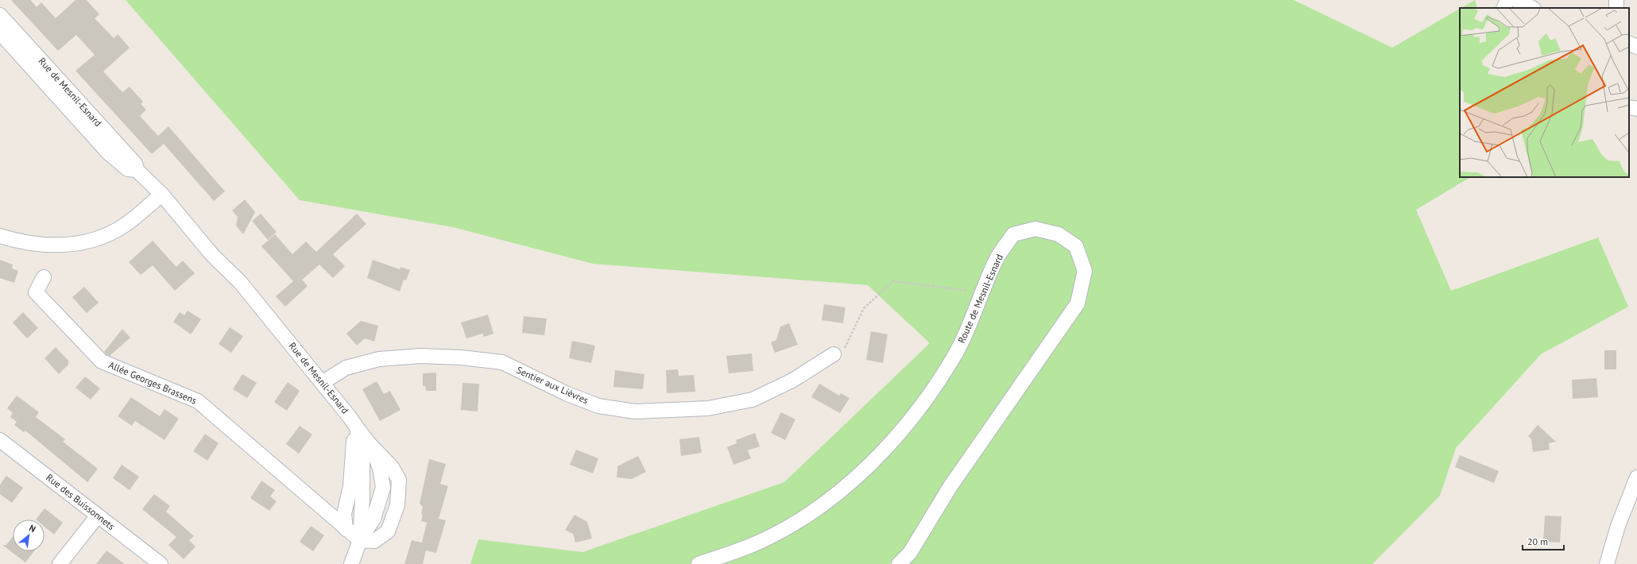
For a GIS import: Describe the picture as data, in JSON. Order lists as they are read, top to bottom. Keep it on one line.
{"streets":{"street":["Rue de Mesnil-Esnard","Route de Mesnil-Esnard","Allée Georges Brassens","Sentier aux Lièvres","Rue des Buissonnets"]},"crossings":[["Rue de Mesnil-Esnard","Allée Georges Brassens"],["Rue de Mesnil-Esnard","Sentier aux Lièvres"]],"scale_bar":"20 m","north":"top right"}
